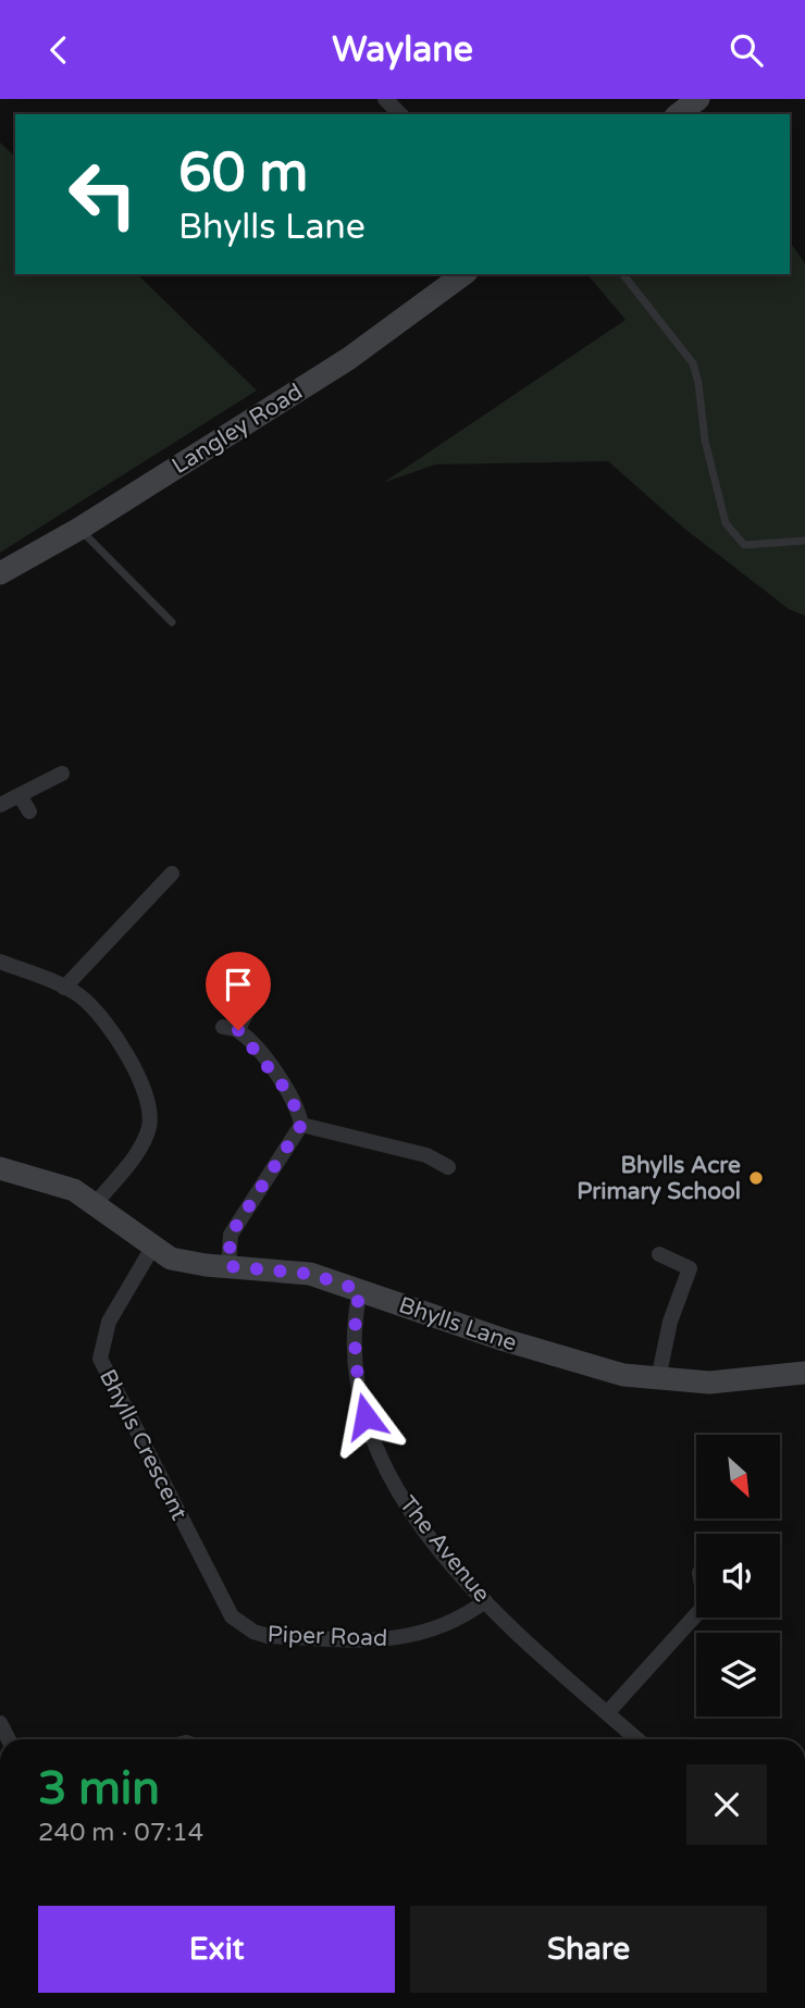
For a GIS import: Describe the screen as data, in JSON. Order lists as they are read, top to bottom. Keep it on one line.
{"streets":{"street":["Langley Road","Bhylls Lane","Bhylls Crescent","The Avenue","Piper Road"]},"crossings":[["Bhylls Lane","Bhylls Crescent"],["Bhylls Lane","The Avenue"],["Bhylls Crescent","Piper Road"],["The Avenue","Piper Road"]],"places":["Bhylls Acre Primary School"],"north":"bottom right","page":{"header":"Waylane","turn":["60 m","Bhylls Lane"],"heading":["3 min","240 m · 07:14"],"buttons":["Exit","Share"]}}
